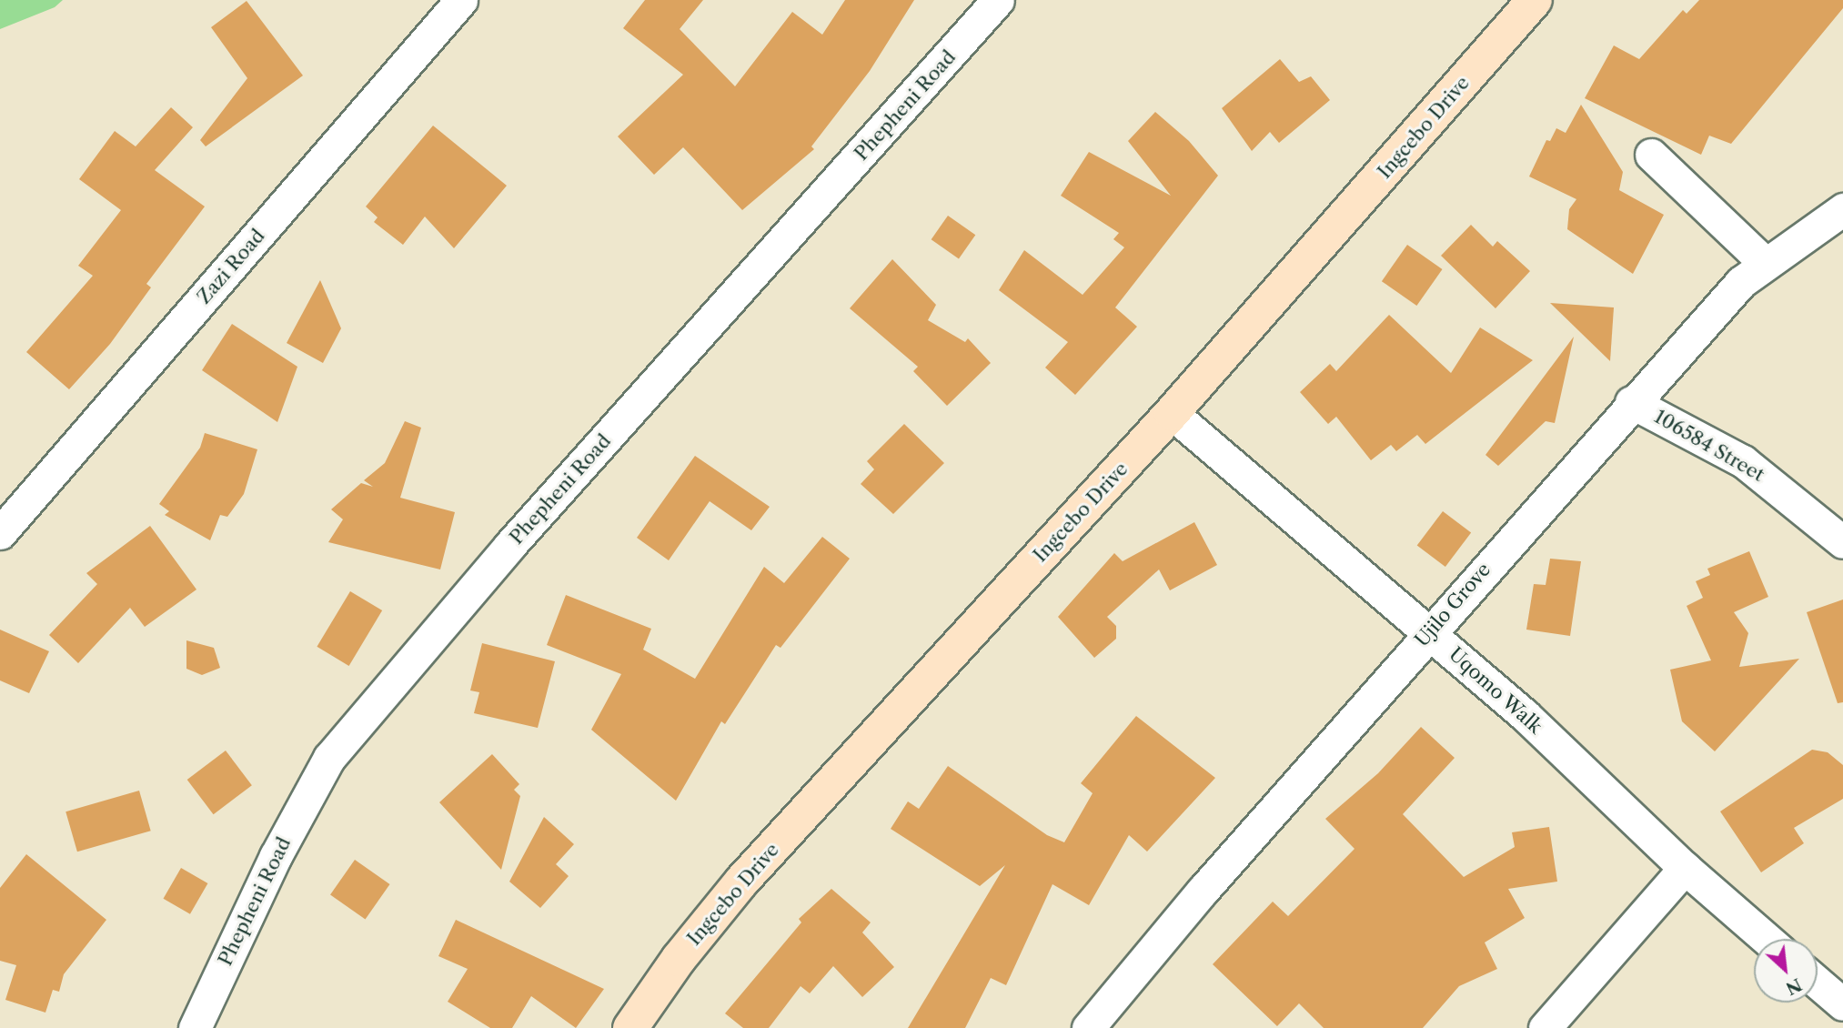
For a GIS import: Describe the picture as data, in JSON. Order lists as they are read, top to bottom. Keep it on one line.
{"streets":{"main road":["Ingcebo Drive"],"street":["Phepheni Road","Zazi Road","106584 Street","Ujilo Grove","Uqomo Walk"]},"crossings":[["Ingcebo Drive","Uqomo Walk"],["106584 Street","Ujilo Grove"],["Ujilo Grove","Uqomo Walk"]],"north":"bottom right"}
